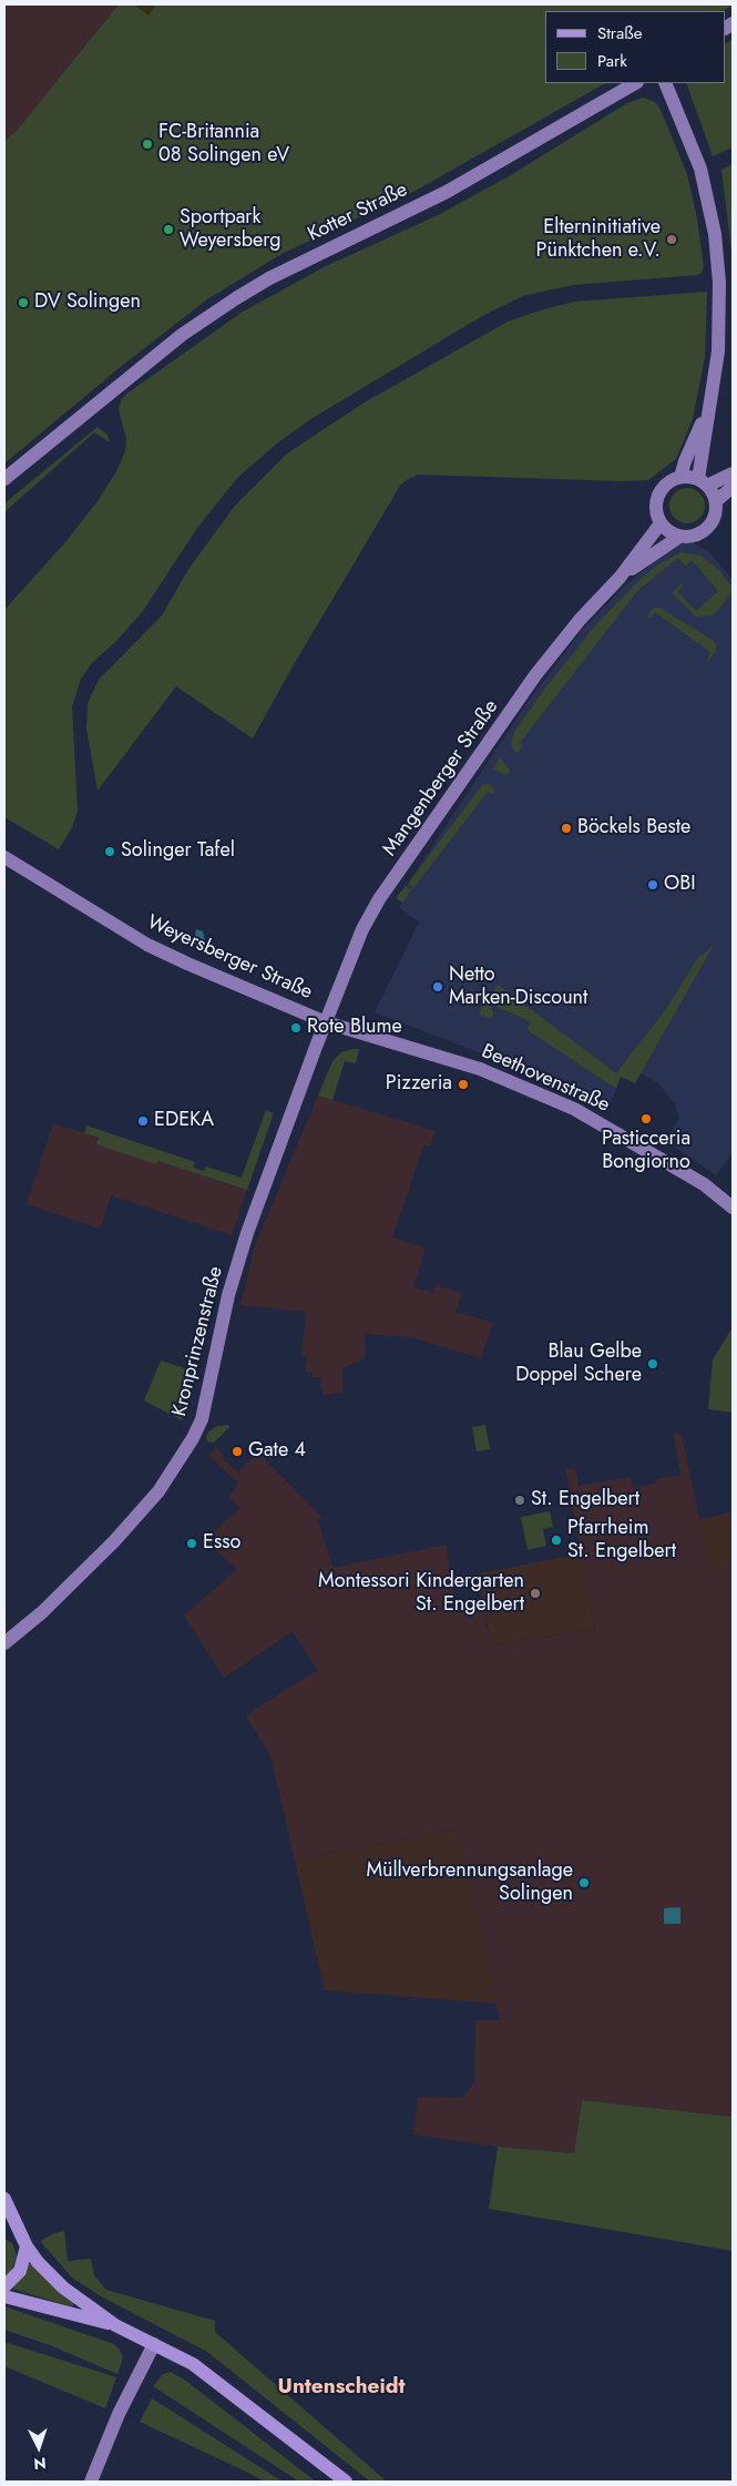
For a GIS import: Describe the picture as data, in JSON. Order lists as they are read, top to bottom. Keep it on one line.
{"streets":{"main road":["Kotter Straße","Mangenberger Straße","Weyersberger Straße","Beethovenstraße","Kronprinzenstraße"]},"crossings":[["Mangenberger Straße","Weyersberger Straße"],["Mangenberger Straße","Beethovenstraße"],["Mangenberger Straße","Kronprinzenstraße"],["Weyersberger Straße","Beethovenstraße"],["Weyersberger Straße","Kronprinzenstraße"],["Beethovenstraße","Kronprinzenstraße"]],"districts":["Untenscheidt"],"places":["FC-Britannia 08 Solingen eV","Sportpark Weyersberg","Elterninitiative Pünktchen e.V.","DV Solingen","Böckels Beste","Solinger Tafel","OBI","Netto Marken-Discount","Rote Blume","Pizzeria","Pasticceria Bongiorno","EDEKA","Blau Gelbe Doppel Schere","Gate 4","St. Engelbert","Pfarrheim St. Engelbert","Esso","Montessori Kindergarten St. Engelbert","Müllverbrennungsanlage Solingen"],"legend":["Straße","Park"],"north":"bottom"}
